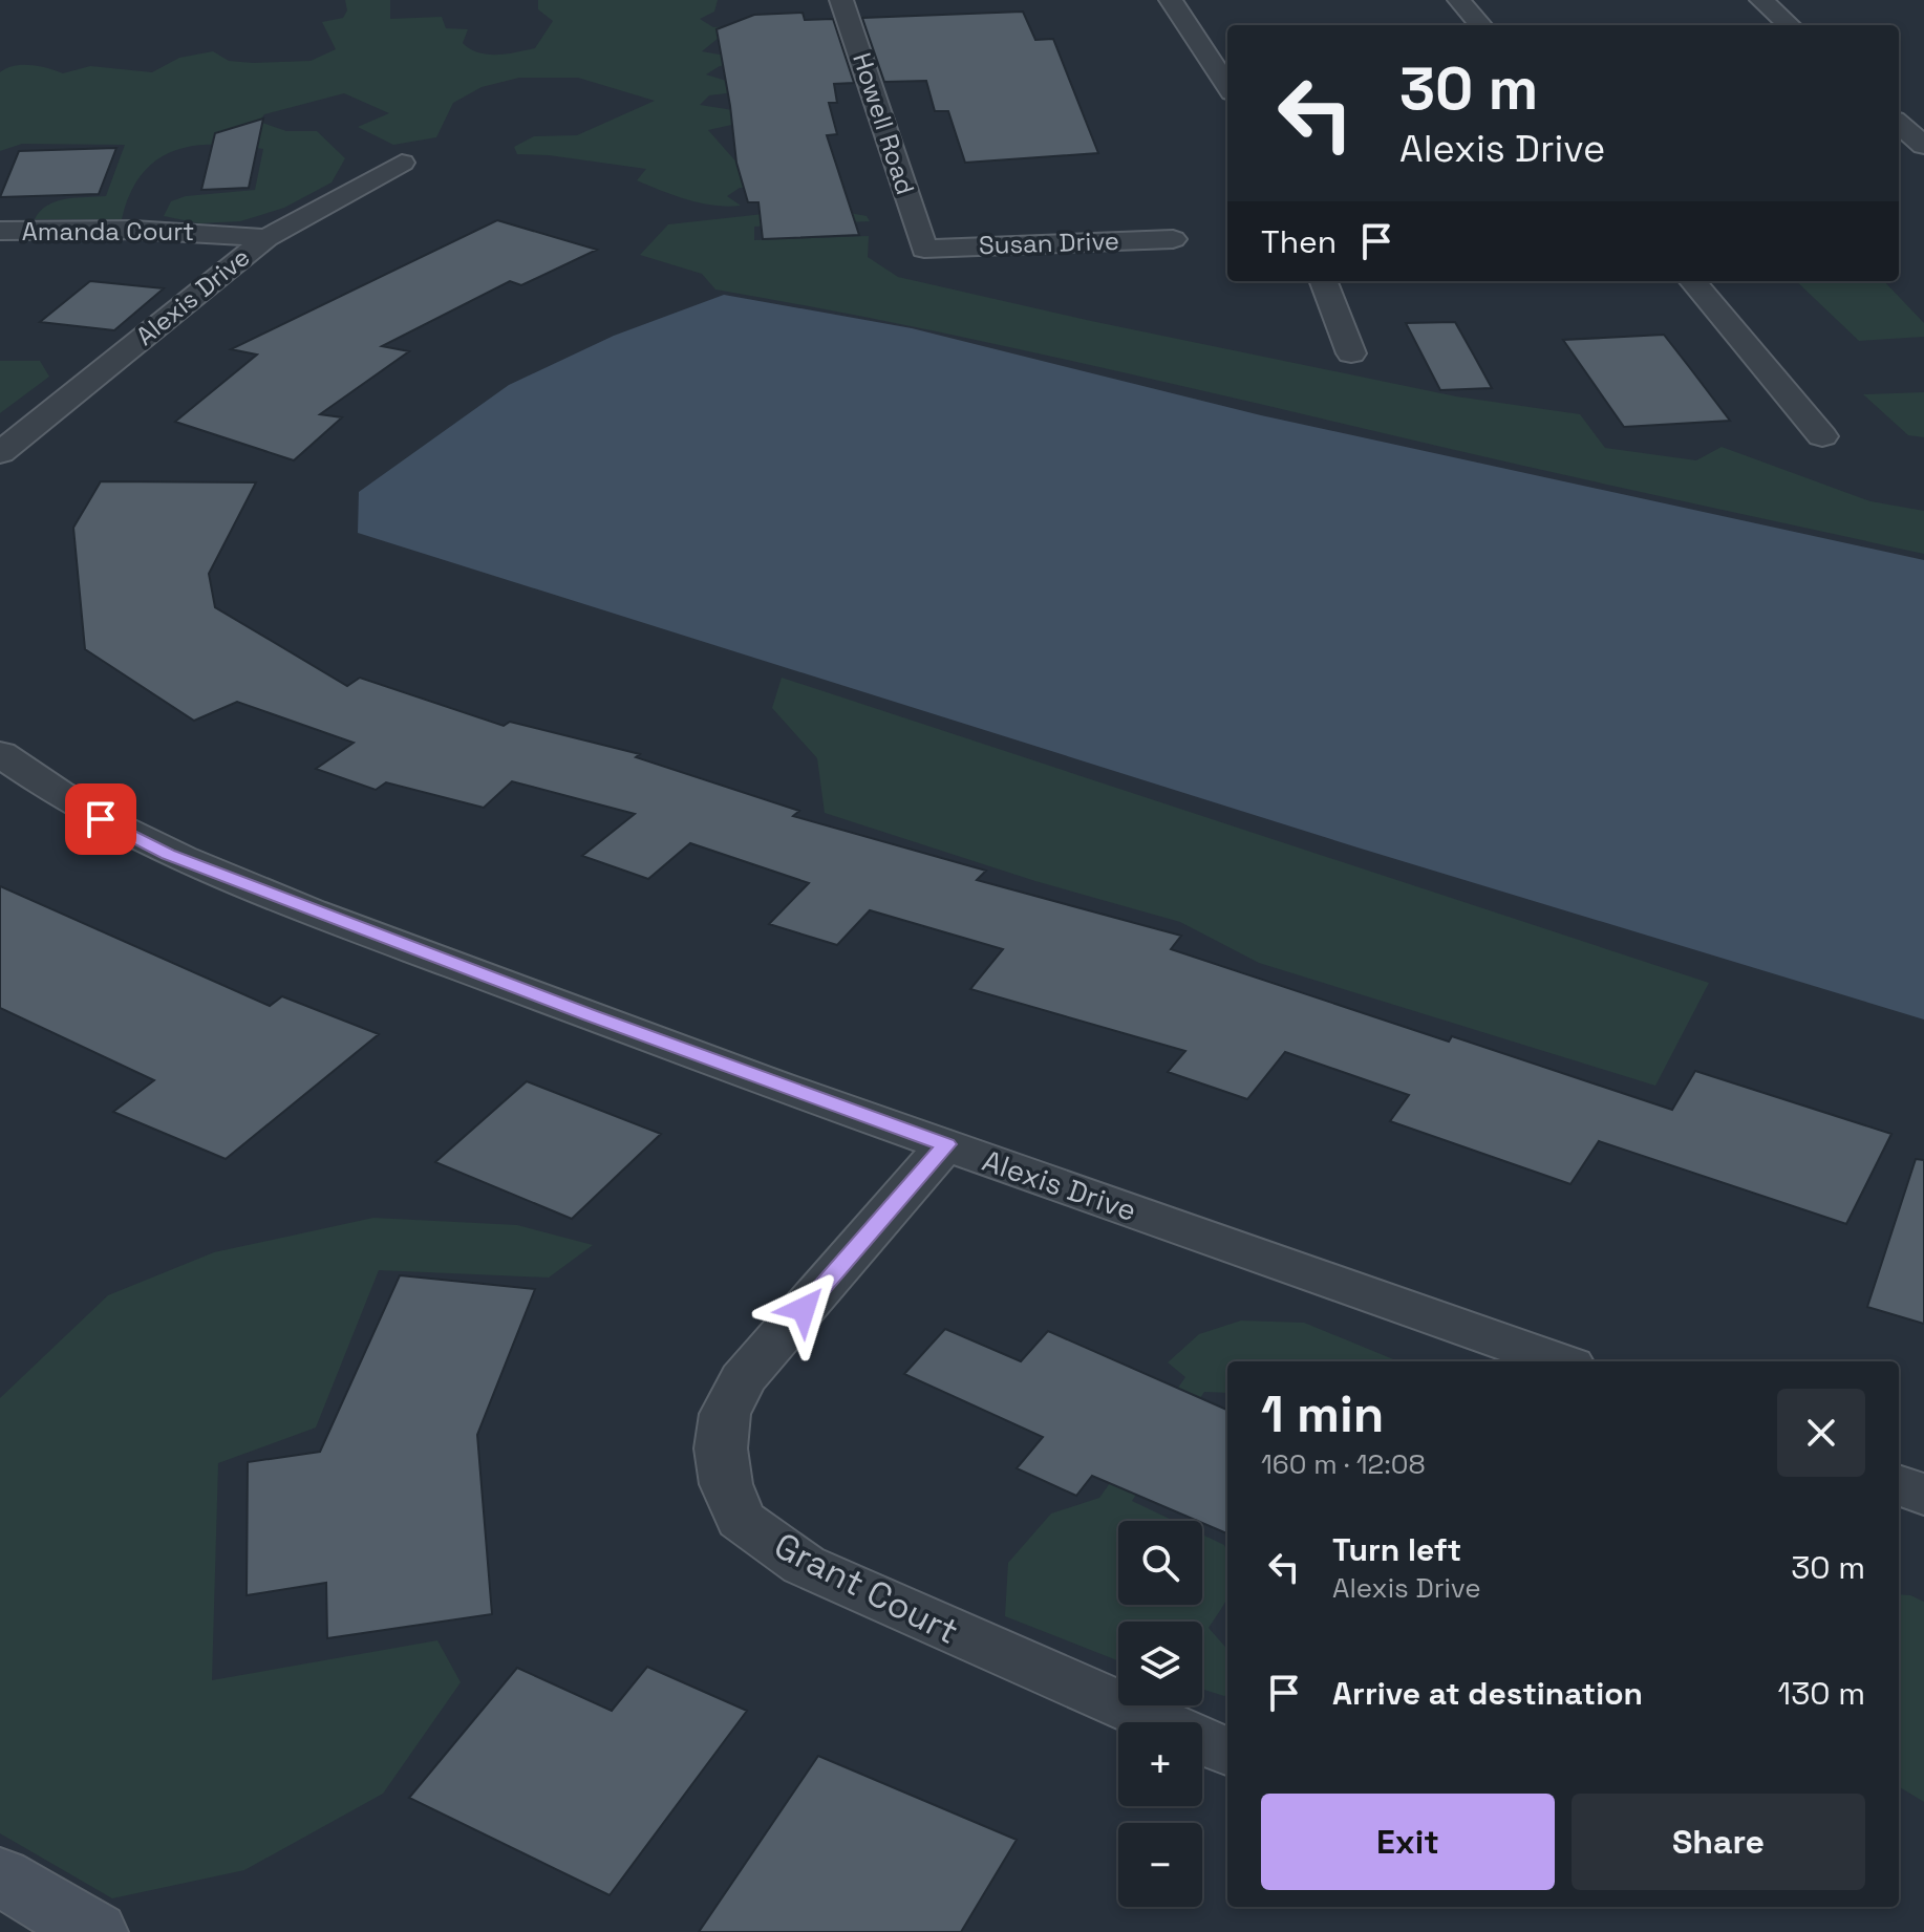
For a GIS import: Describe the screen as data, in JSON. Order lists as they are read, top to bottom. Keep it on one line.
{"streets":{"street":["Howell Road","Amanda Court","Susan Drive","Alexis Drive","Grant Court"]},"crossings":[["Howell Road","Susan Drive"],["Amanda Court","Alexis Drive"],["Alexis Drive","Grant Court"]],"page":{"turn":["30 m","Alexis Drive"],"then":"Then","heading":["1 min","160 m · 12:08"],"list":[{"name":"Turn left","note":"Alexis Drive","value":"30 m"},{"name":"Arrive at destination","value":"130 m"}],"map_buttons":["+","−"],"buttons":["Exit","Share"]}}
